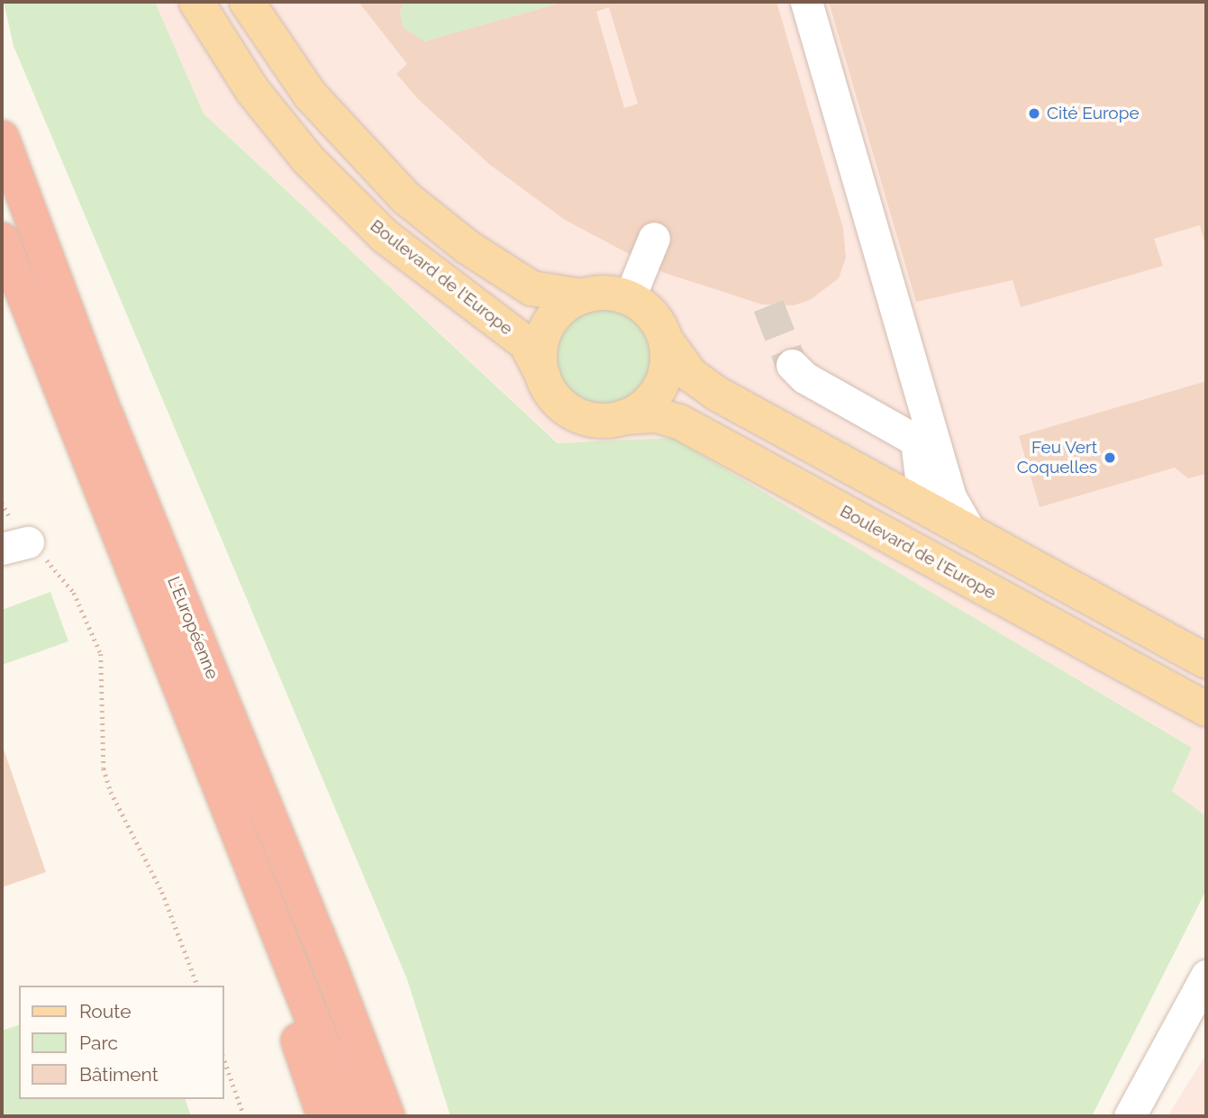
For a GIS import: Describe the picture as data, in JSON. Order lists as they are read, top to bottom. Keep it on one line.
{"streets":{"highway":["L'Européenne"],"main road":["Boulevard de l'Europe"]},"places":["Cité Europe","Feu Vert Coquelles"],"legend":["Route","Parc","Bâtiment"]}
